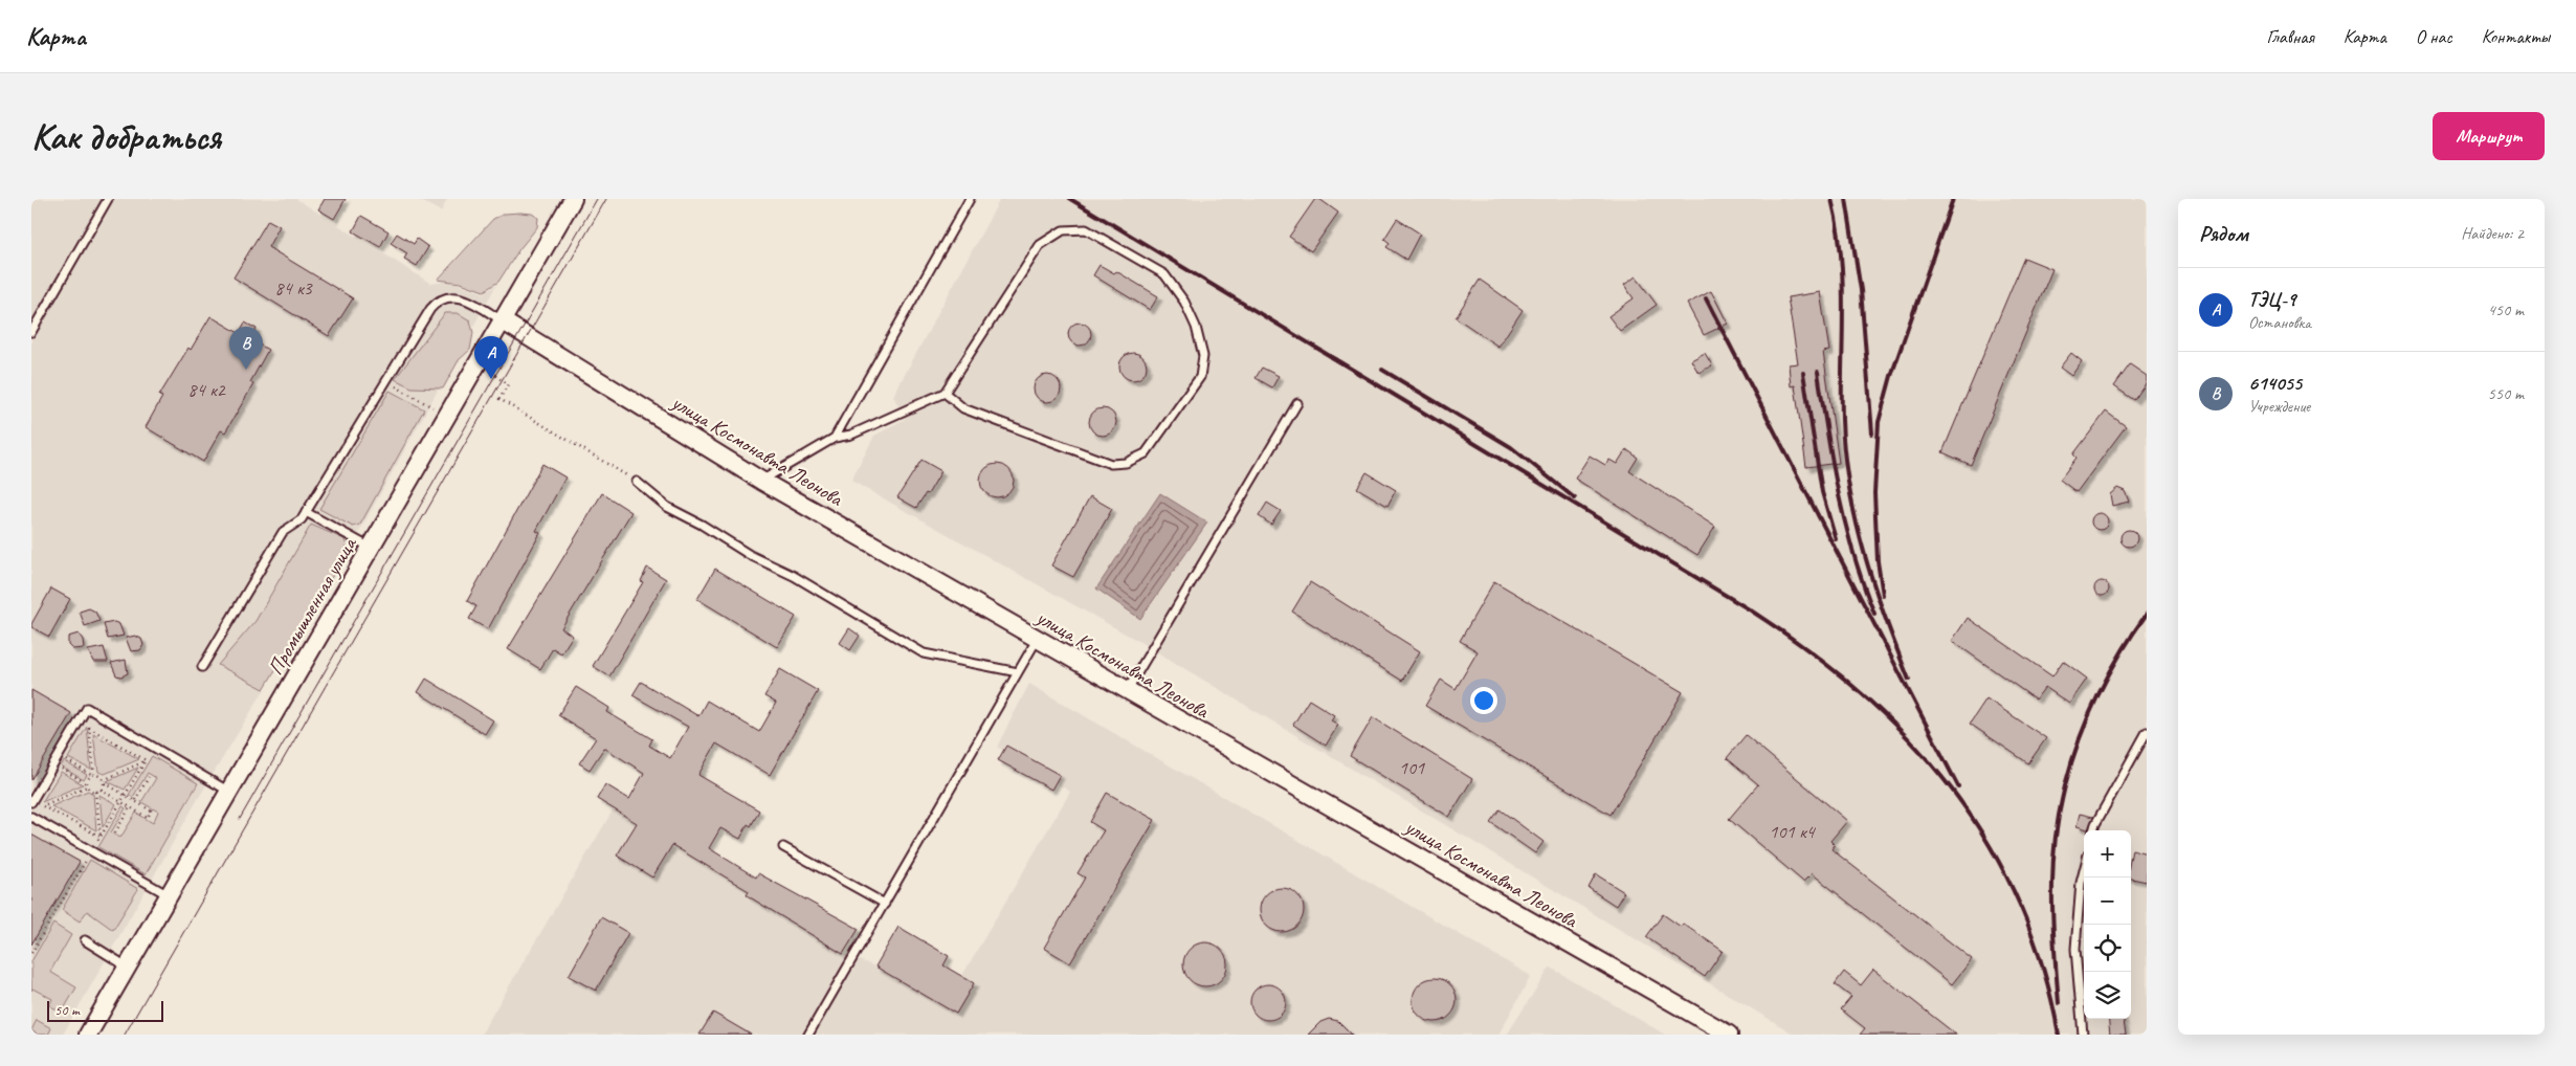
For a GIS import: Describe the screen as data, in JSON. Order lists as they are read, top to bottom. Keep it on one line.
{"streets":{"street":["улица Космонавта Леонова","Промышленная улица"]},"crossings":[["улица Космонавта Леонова","Промышленная улица"]],"house_numbers":["84 к3","84 к2","101","101 к4"],"scale_bar":"50 m","page":{"header":"Карта","nav":["Главная","Карта","О нас","Контакты"],"buttons":"Маршрут","title":"Как добраться","heading":["Рядом","Найдено: 2"],"list":[{"mark":"A","name":"ТЭЦ-9","note":"Остановка","value":"450 m"},{"mark":"B","name":"614055","note":"Учреждение","value":"550 m"}],"pins":["B","A"],"map_buttons":["+","−"],"scale":"50 m"}}
